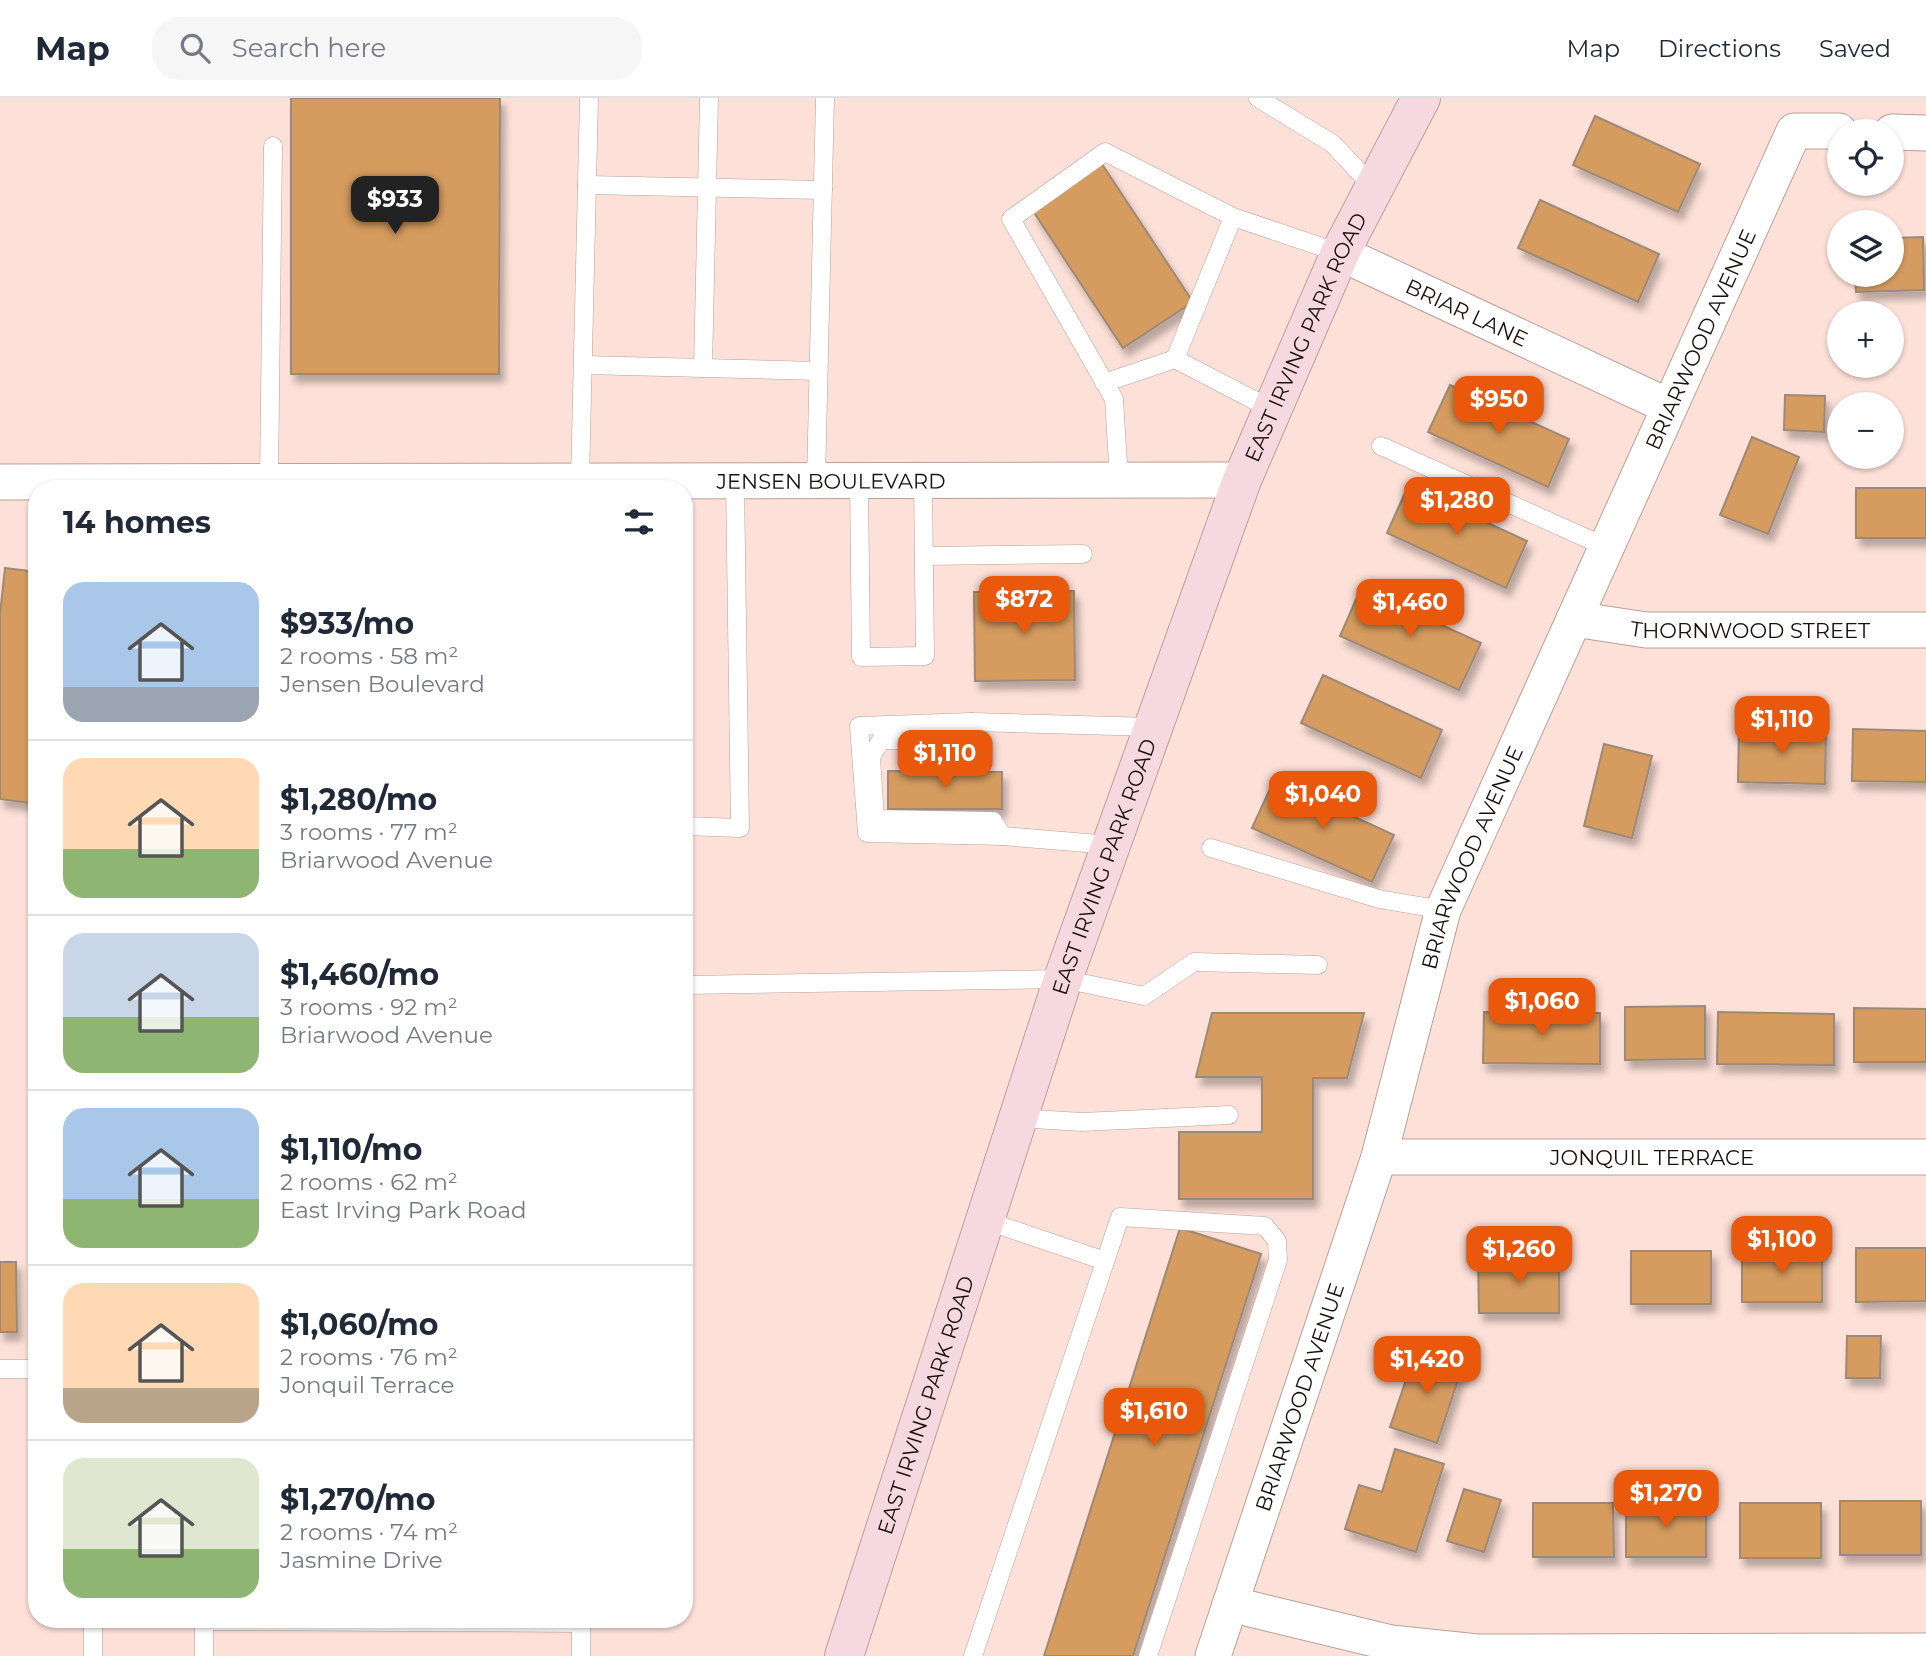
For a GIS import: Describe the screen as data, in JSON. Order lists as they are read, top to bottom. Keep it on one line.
{"streets":{"main road":["EAST IRVING PARK ROAD"],"street":["BRIAR LANE","BRIARWOOD AVENUE","JENSEN BOULEVARD","THORNWOOD STREET","JONQUIL TERRACE"]},"crossings":[["BRIAR LANE","EAST IRVING PARK ROAD"],["BRIAR LANE","BRIARWOOD AVENUE"],["EAST IRVING PARK ROAD","JENSEN BOULEVARD"],["BRIARWOOD AVENUE","THORNWOOD STREET"],["BRIARWOOD AVENUE","JONQUIL TERRACE"]],"page":{"header":"Map","search":"Search here","nav":["Map","Directions","Saved"],"map_buttons":["+","−"],"price":["$933","$950","$1,280","$872","$1,460","$1,110","$1,110","$1,040","$1,060","$1,100","$1,260","$1,420","$1,610","$1,270"],"heading":"14 homes","list":[{"name":"$933/mo","note":"2 rooms · 58 m² · Jensen Boulevard"},{"name":"$1,280/mo","note":"3 rooms · 77 m² · Briarwood Avenue"},{"name":"$1,460/mo","note":"3 rooms · 92 m² · Briarwood Avenue"},{"name":"$1,110/mo","note":"2 rooms · 62 m² · East Irving Park Road"},{"name":"$1,060/mo","note":"2 rooms · 76 m² · Jonquil Terrace"},{"name":"$1,270/mo","note":"2 rooms · 74 m² · Jasmine Drive"}]}}
